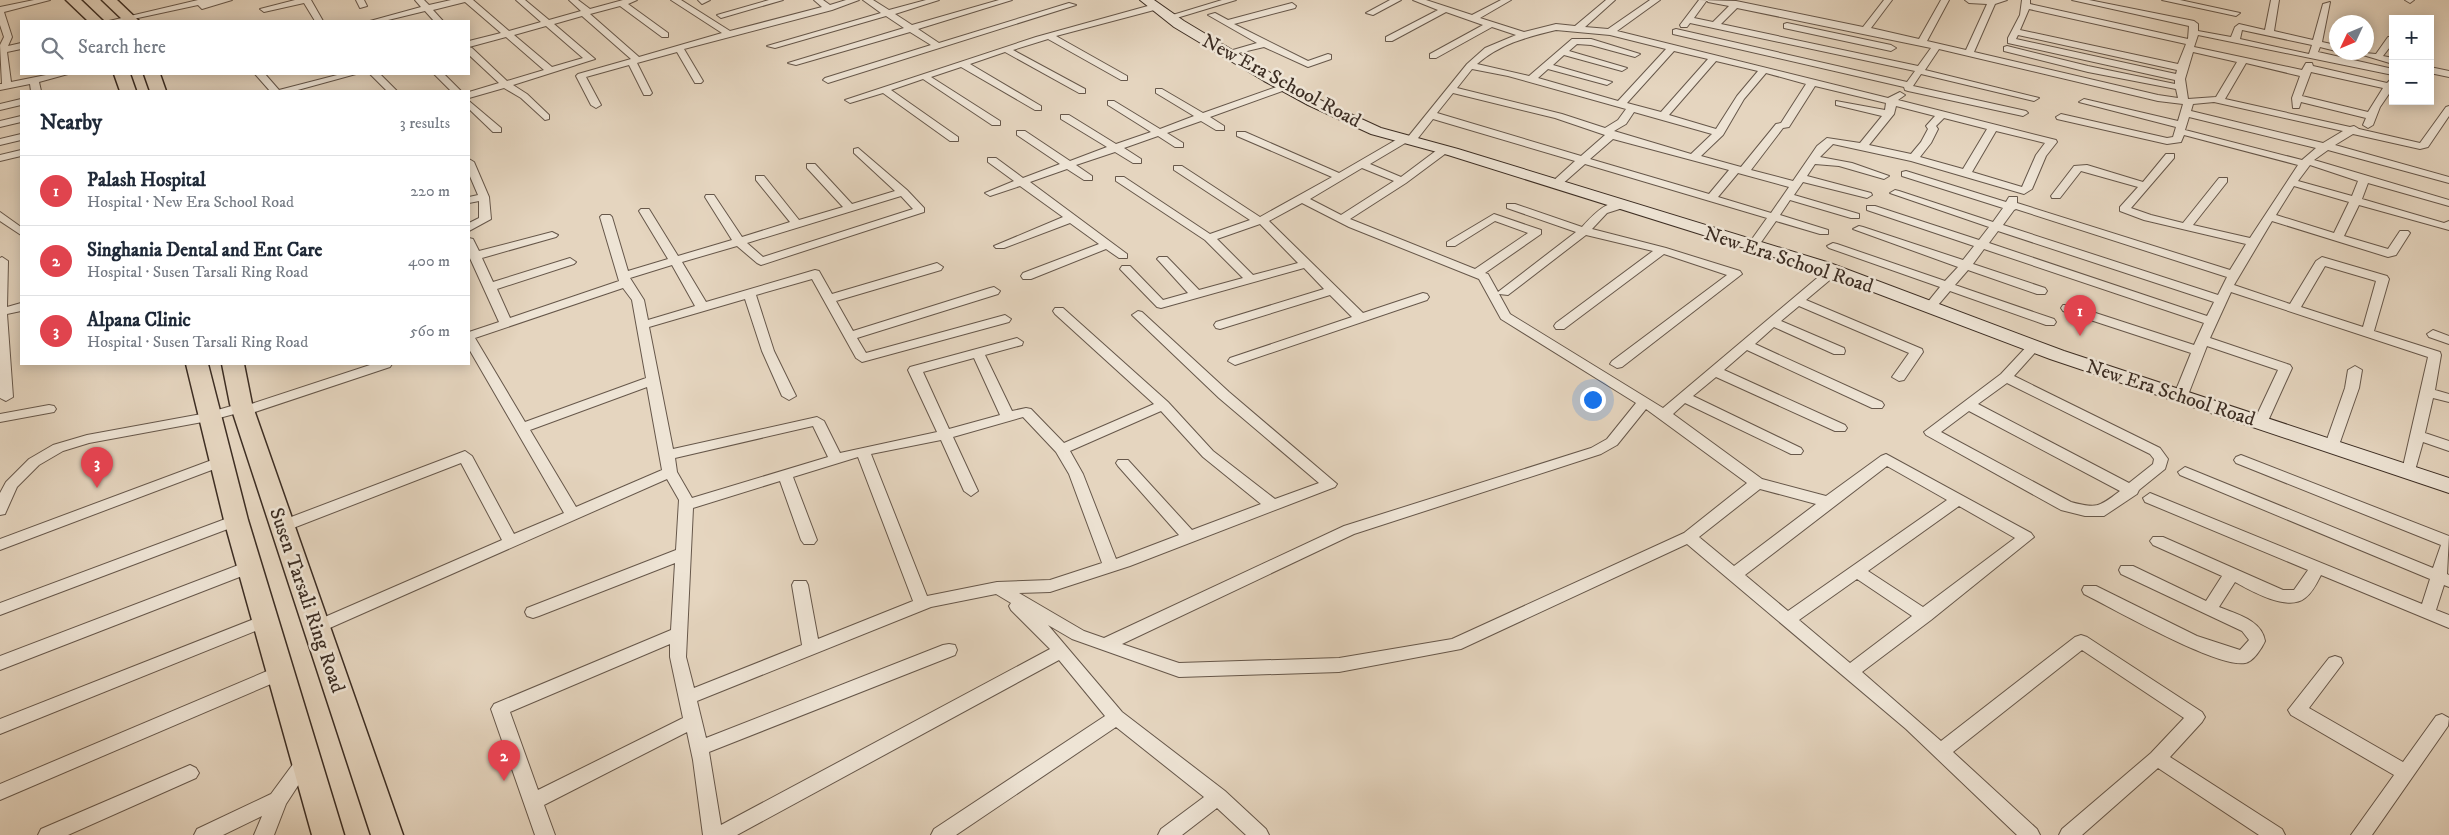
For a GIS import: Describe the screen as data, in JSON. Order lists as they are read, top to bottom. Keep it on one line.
{"streets":{"main road":["Susen Tarsali Ring Road"],"street":["New Era School Road"]},"north":"bottom left","page":{"map_buttons":["+","−"],"search":"Search here","heading":["Nearby","3 results"],"list":[{"mark":"1","name":"Palash Hospital","note":"Hospital · New Era School Road","value":"220 m"},{"mark":"2","name":"Singhania Dental and Ent Care","note":"Hospital · Susen Tarsali Ring Road","value":"400 m"},{"mark":"3","name":"Alpana Clinic","note":"Hospital · Susen Tarsali Ring Road","value":"560 m"}],"pins":["1","3","2"]}}
